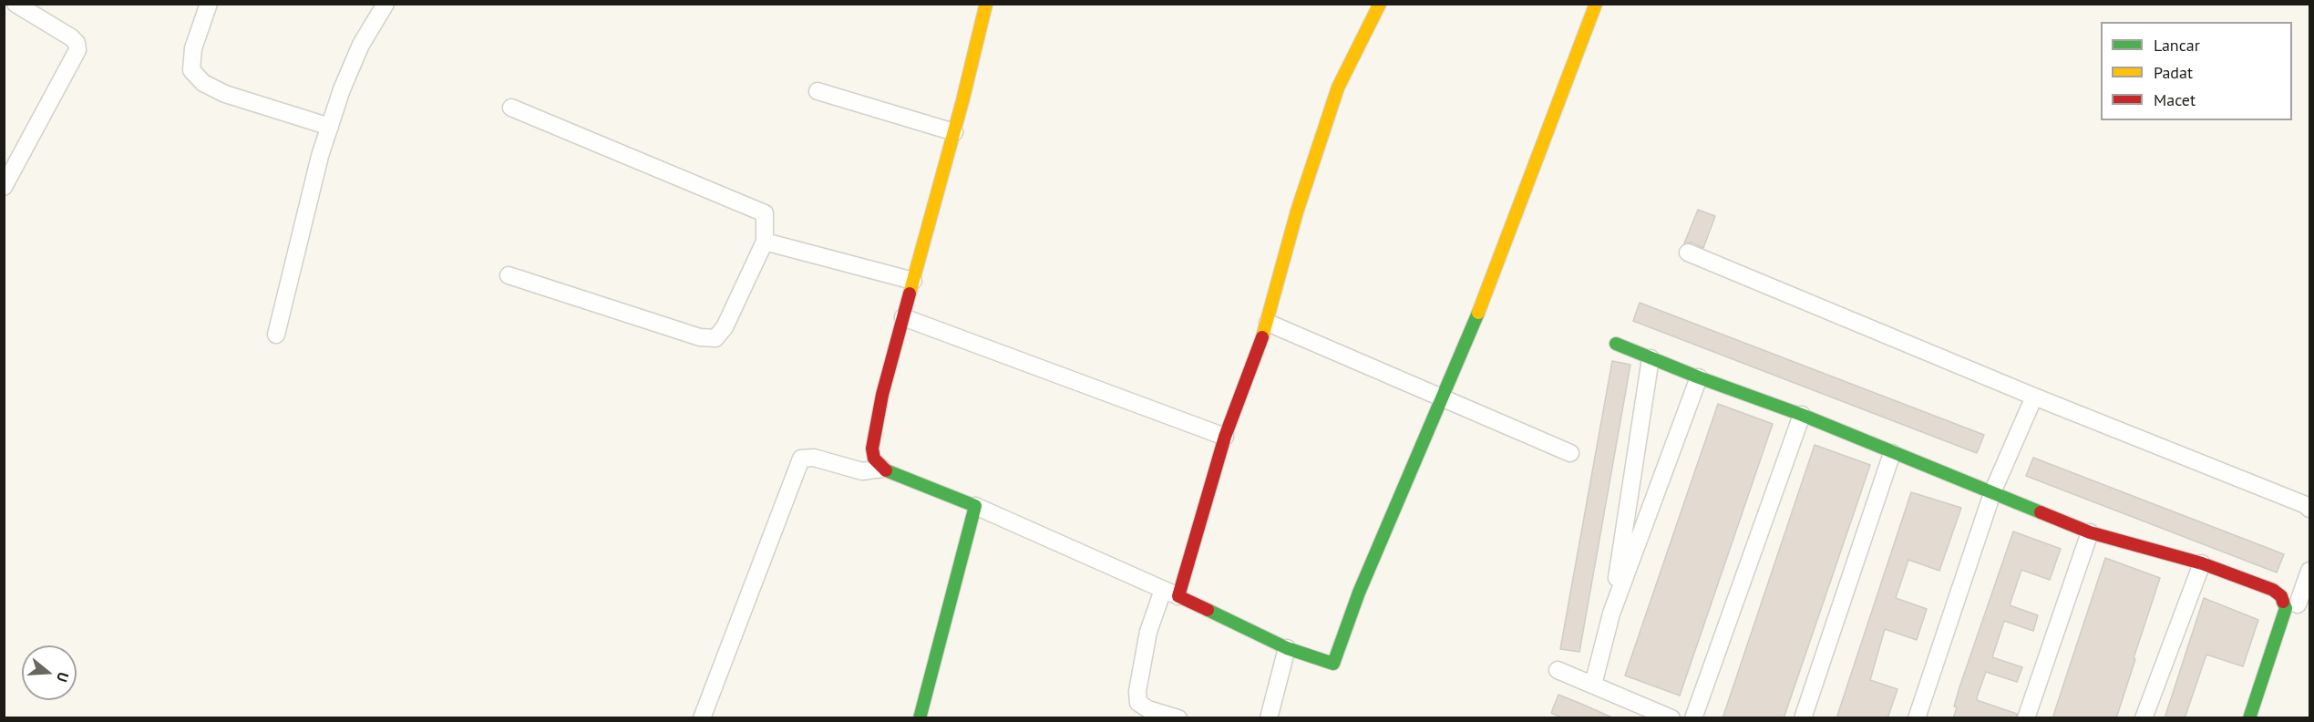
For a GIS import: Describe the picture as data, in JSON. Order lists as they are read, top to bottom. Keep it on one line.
{"legend":["Lancar","Padat","Macet"],"north":"right"}
